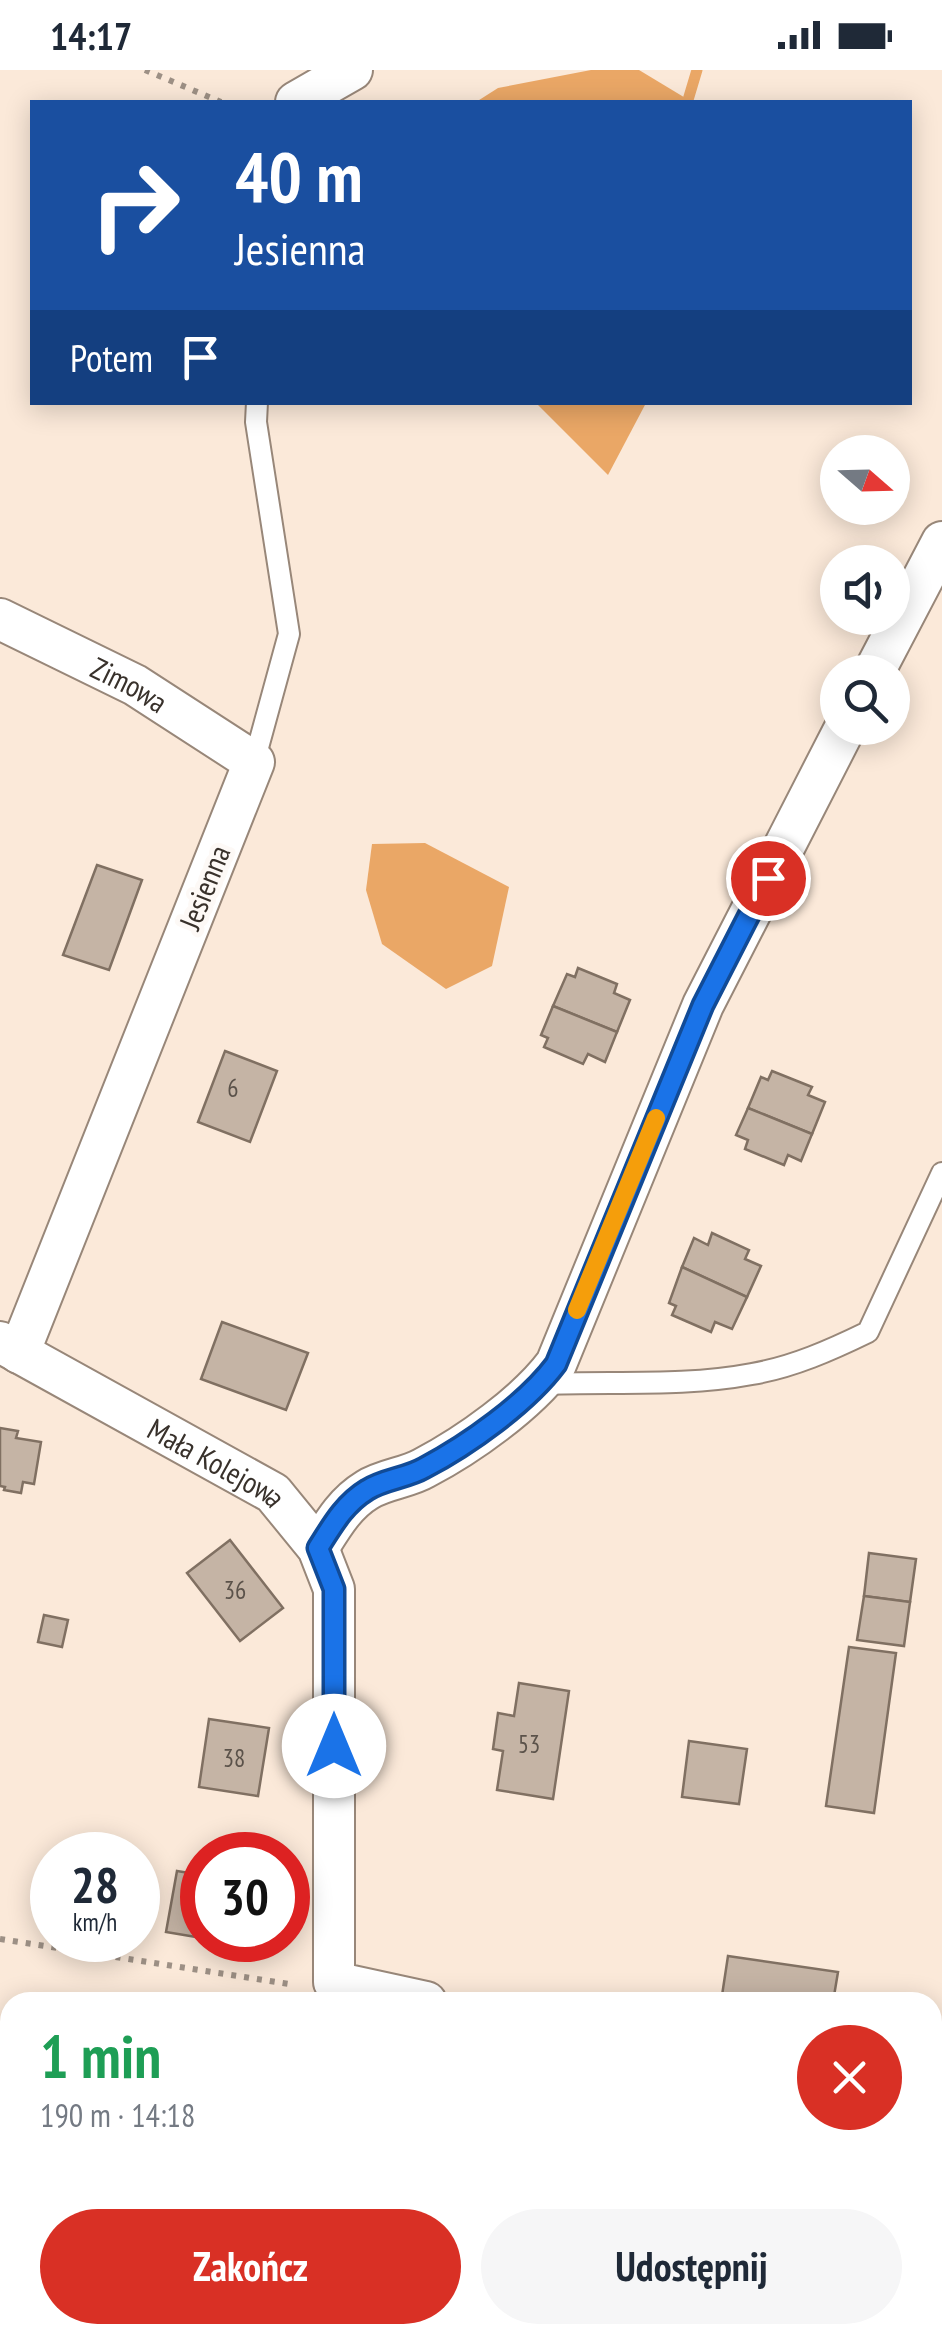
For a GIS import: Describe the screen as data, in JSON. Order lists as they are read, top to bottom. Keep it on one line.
{"streets":{"street":["Zimowa","Jesienna","Mała Kolejowa"]},"crossings":[["Zimowa","Jesienna"],["Jesienna","Mała Kolejowa"]],"house_numbers":["6","36","53","38"],"north":"right","page":{"status":"14:17","turn":["40 m","Jesienna"],"then":"Potem","speed":"28 km/h","limit":"30","heading":["1 min","190 m · 14:18"],"buttons":["Zakończ","Udostępnij"]}}
